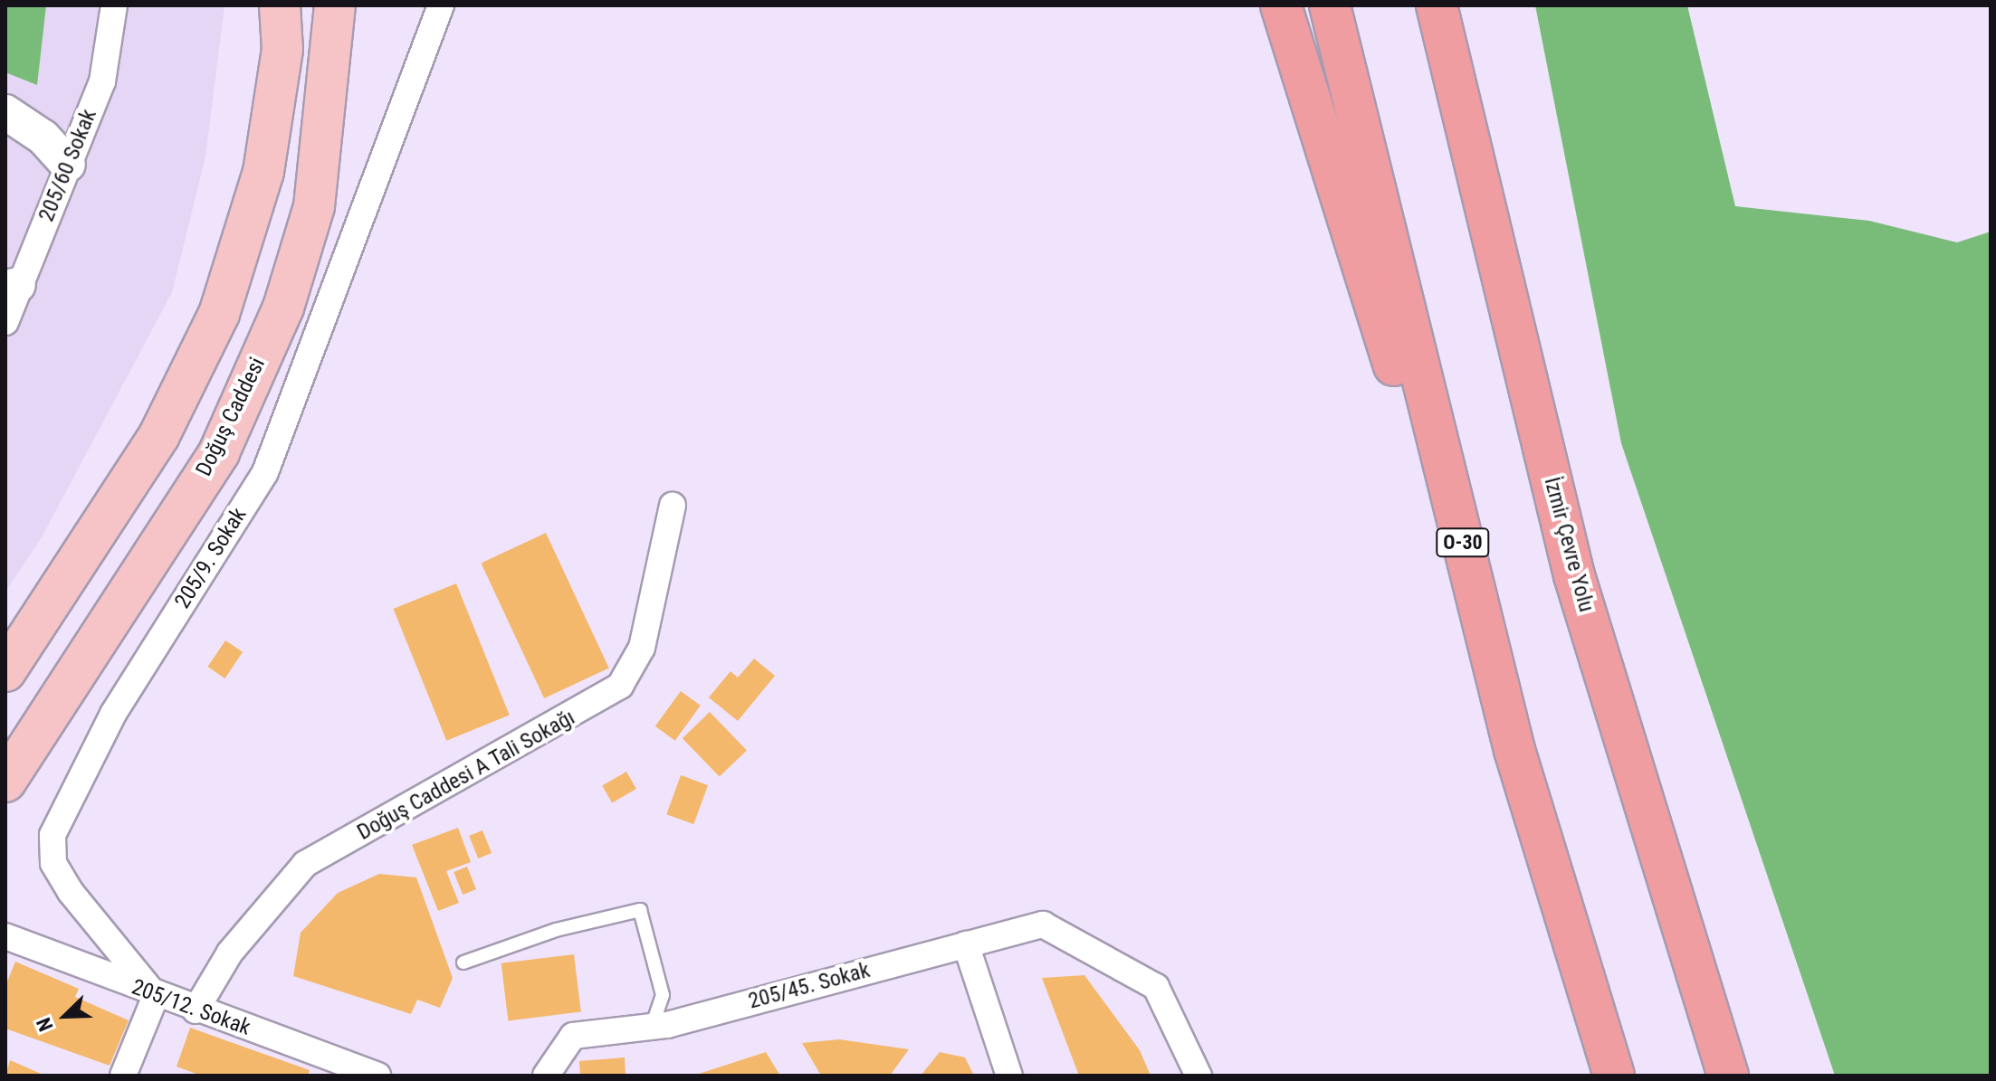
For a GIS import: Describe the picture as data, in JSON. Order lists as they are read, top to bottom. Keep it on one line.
{"streets":{"highway":["O-30","İzmir Çevre Yolu"],"main road":["Doğuş Caddesi"],"street":["205/60 Sokak","205/9. Sokak","Doğuş Caddesi A Tali Sokağı","205/45. Sokak","205/12. Sokak"]},"crossings":[["205/9. Sokak","205/12. Sokak"],["Doğuş Caddesi A Tali Sokağı","205/12. Sokak"]],"north":"bottom left"}
